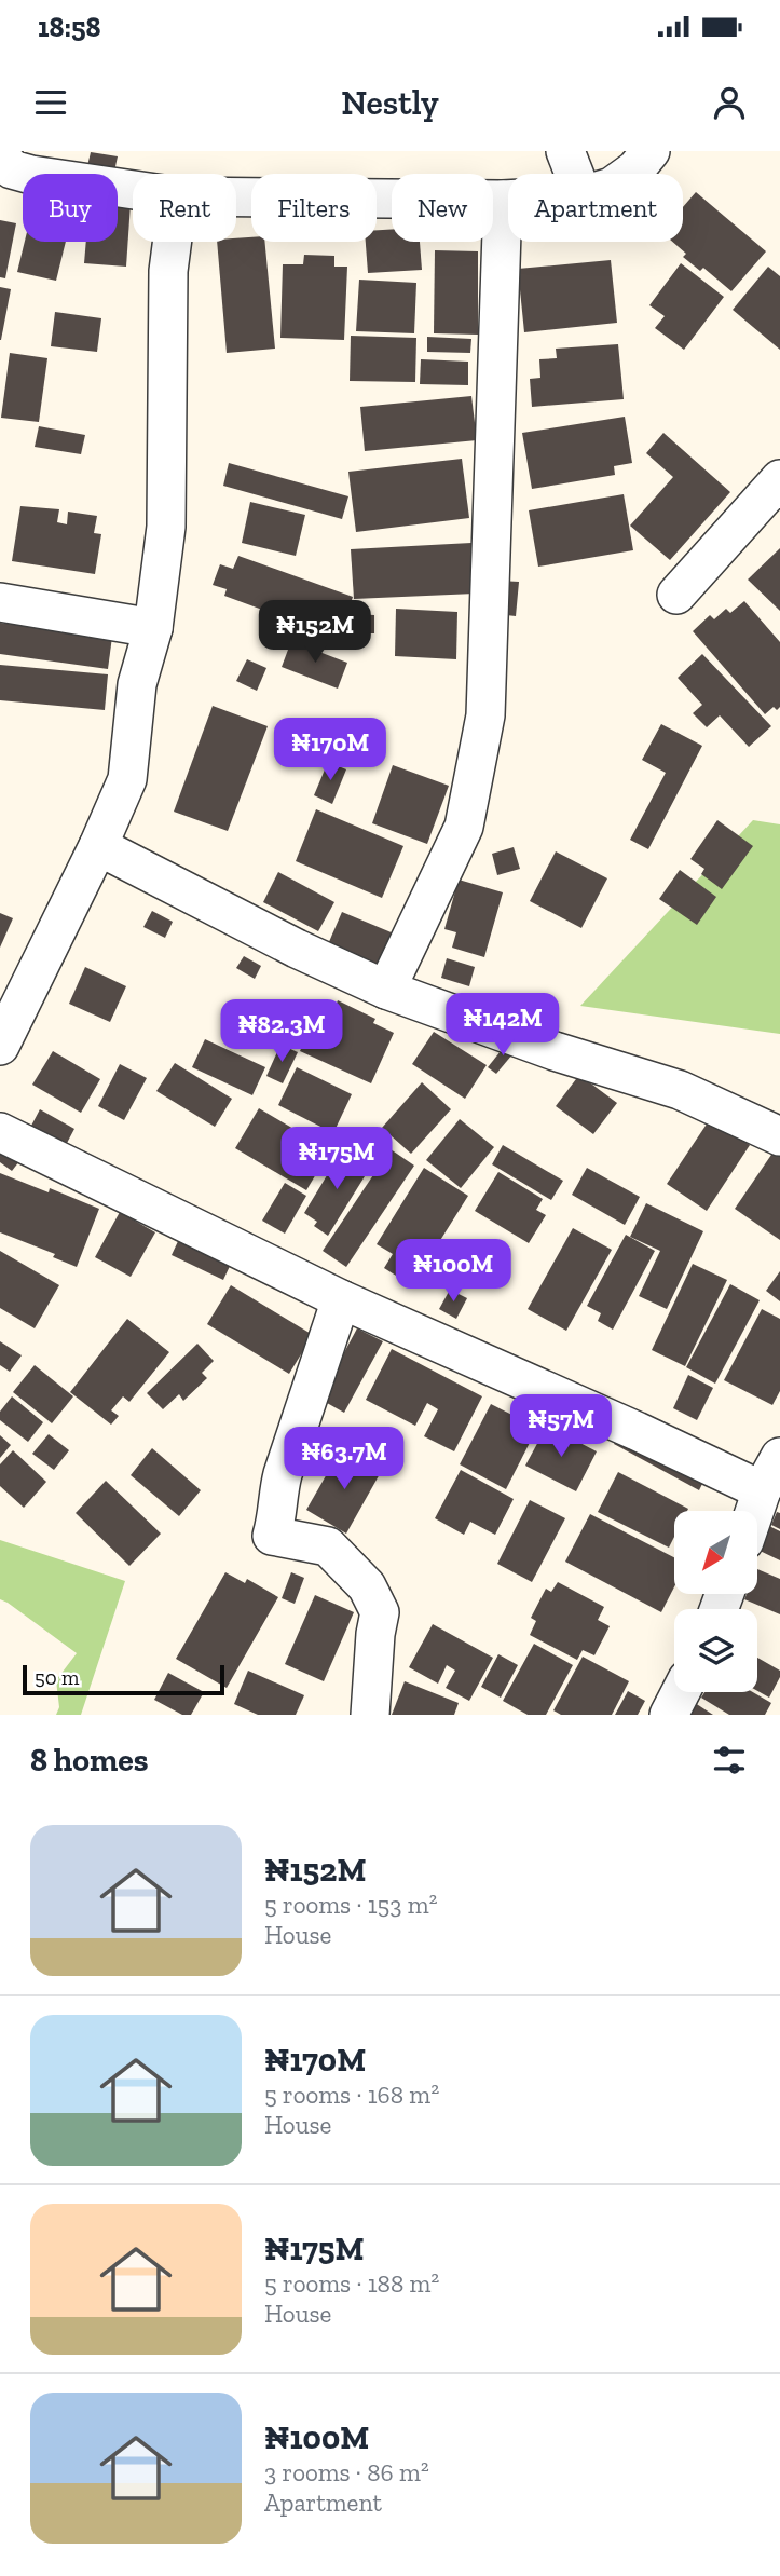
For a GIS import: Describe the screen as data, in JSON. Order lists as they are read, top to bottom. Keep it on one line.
{"scale_bar":"50 m","north":"bottom left","page":{"status":"18:58","header":"Nestly","chip":["Buy","Rent","Filters","New","Apartment"],"price":["₦152M","₦170M","₦142M","₦82.3M","₦175M","₦100M","₦57M","₦63.7M"],"scale":"50 m","heading":"8 homes","list":[{"name":"₦152M","note":"5 rooms · 153 m² · House"},{"name":"₦170M","note":"5 rooms · 168 m² · House"},{"name":"₦175M","note":"5 rooms · 188 m² · House"},{"name":"₦100M","note":"3 rooms · 86 m² · Apartment"}]}}
